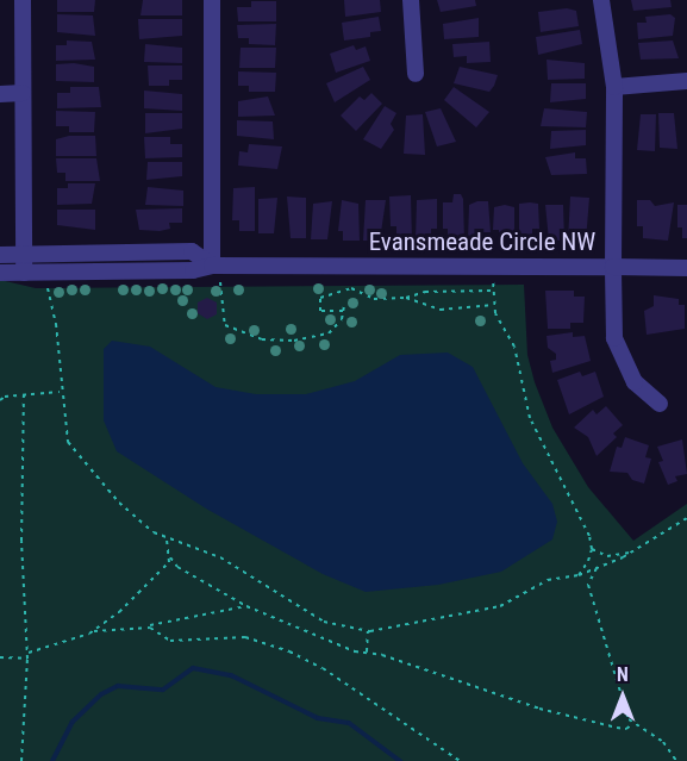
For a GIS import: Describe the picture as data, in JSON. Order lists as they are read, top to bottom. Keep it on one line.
{"streets":{"street":["Evansmeade Circle NW"]},"north":"top"}
